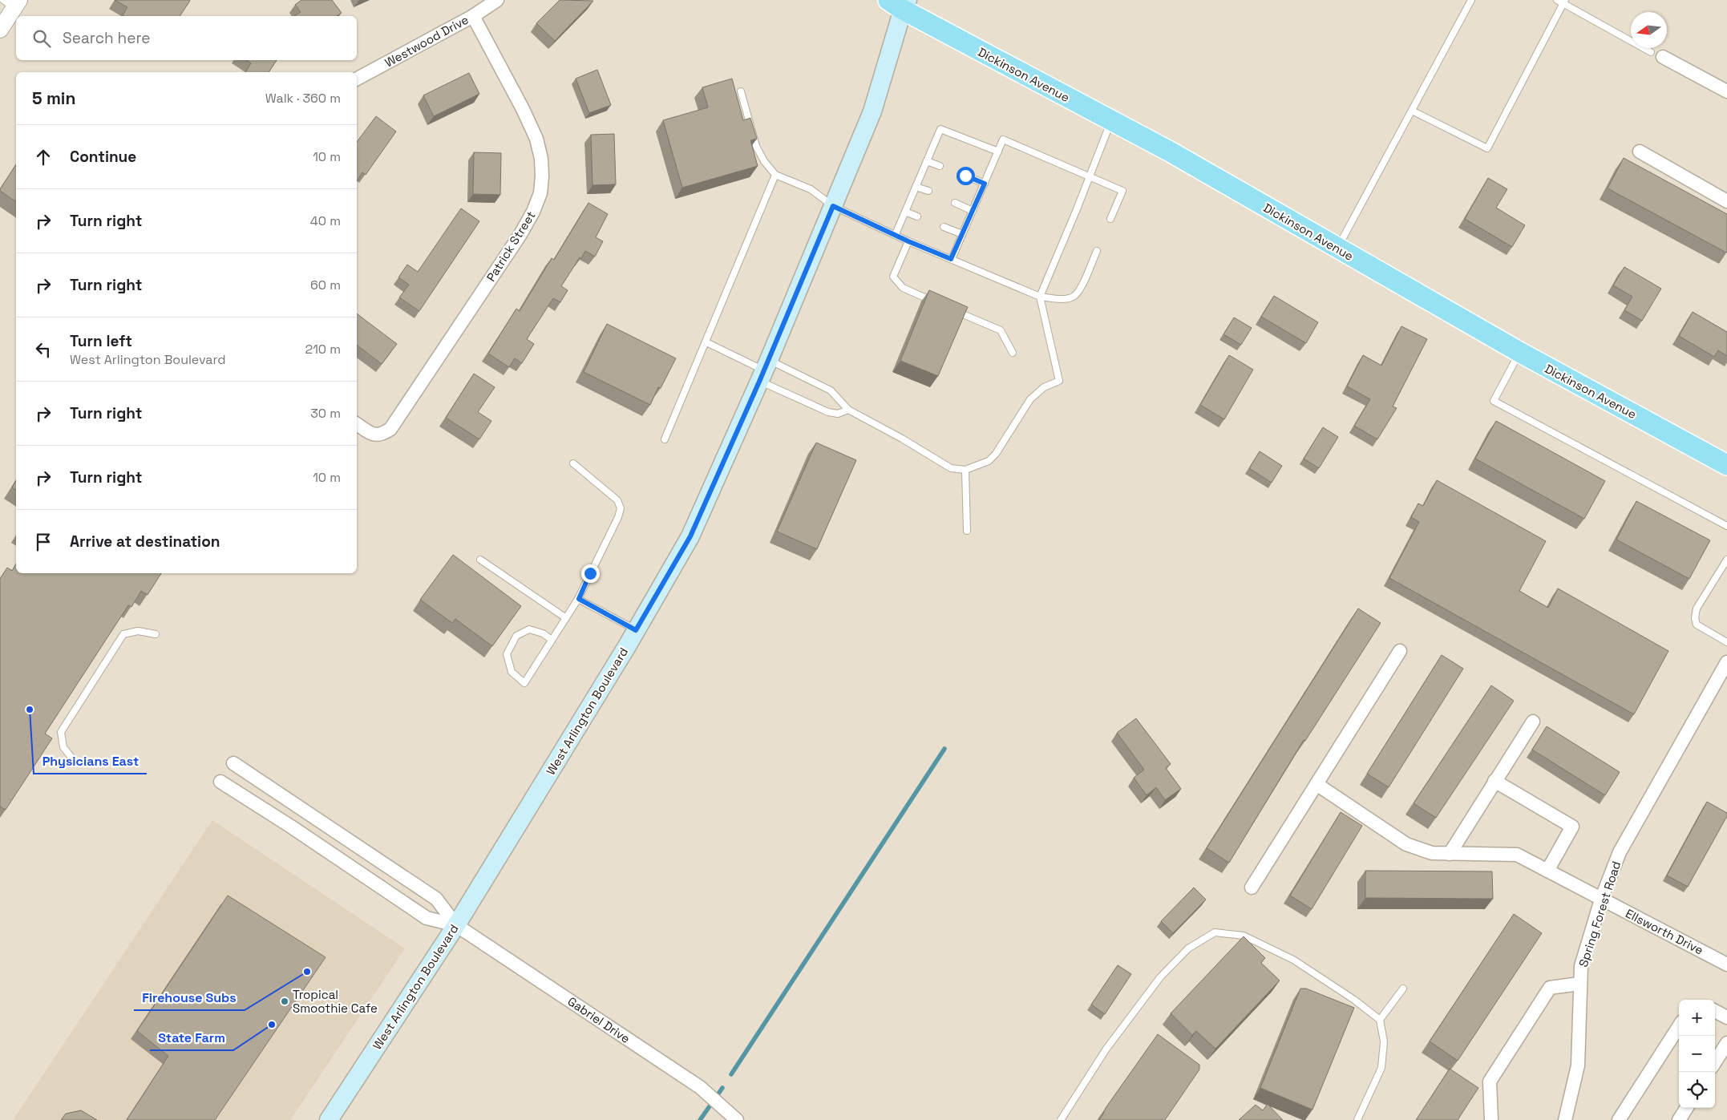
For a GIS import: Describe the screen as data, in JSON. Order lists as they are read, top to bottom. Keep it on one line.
{"streets":{"main road":["Dickinson Avenue","West Arlington Boulevard"],"street":["Westwood Drive","Patrick Street","Spring Forest Road","Ellsworth Drive","Gabriel Drive"]},"crossings":[["Westwood Drive","Patrick Street"],["Dickinson Avenue","West Arlington Boulevard"],["West Arlington Boulevard","Gabriel Drive"],["Spring Forest Road","Ellsworth Drive"]],"places":["Physicians East","Firehouse Subs","Tropical Smoothie Cafe","State Farm"],"north":"left","page":{"search":"Search here","heading":["5 min","Walk · 360 m"],"list":[["Continue","10 m"],["Turn right","40 m"],["Turn right","60 m"],["Turn left","West Arlington Boulevard","210 m"],["Turn right","30 m"],["Turn right","10 m"],"Arrive at destination"],"map_buttons":["+","−"]}}
